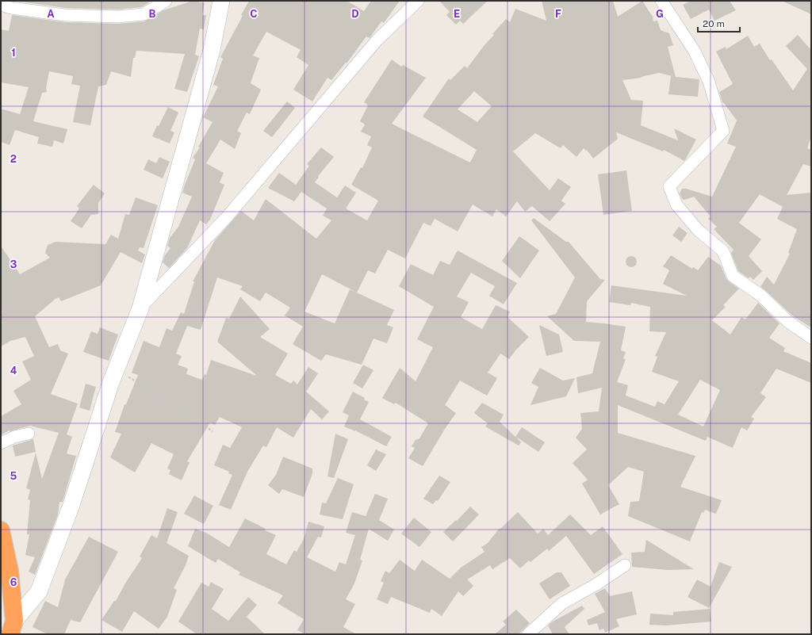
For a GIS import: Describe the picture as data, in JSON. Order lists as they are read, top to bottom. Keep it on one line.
{"scale_bar":"20 m","grid":{"columns":["A","B","C","D","E","F","G"],"rows":["1","2","3","4","5","6"]}}
